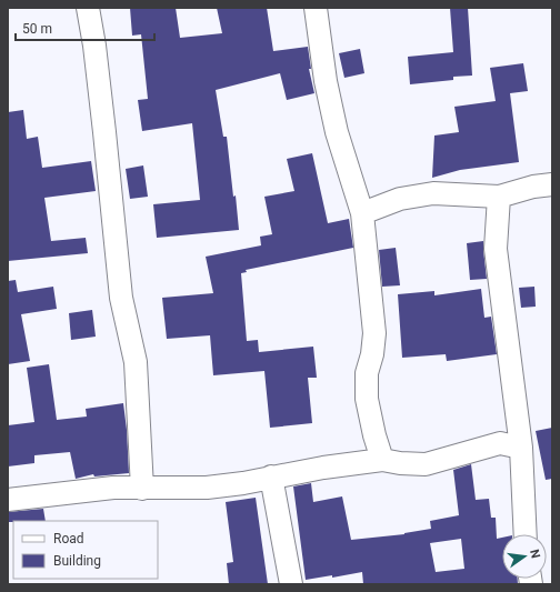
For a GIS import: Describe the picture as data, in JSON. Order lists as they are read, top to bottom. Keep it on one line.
{"legend":["Road","Building"],"scale_bar":"50 m","north":"right"}
